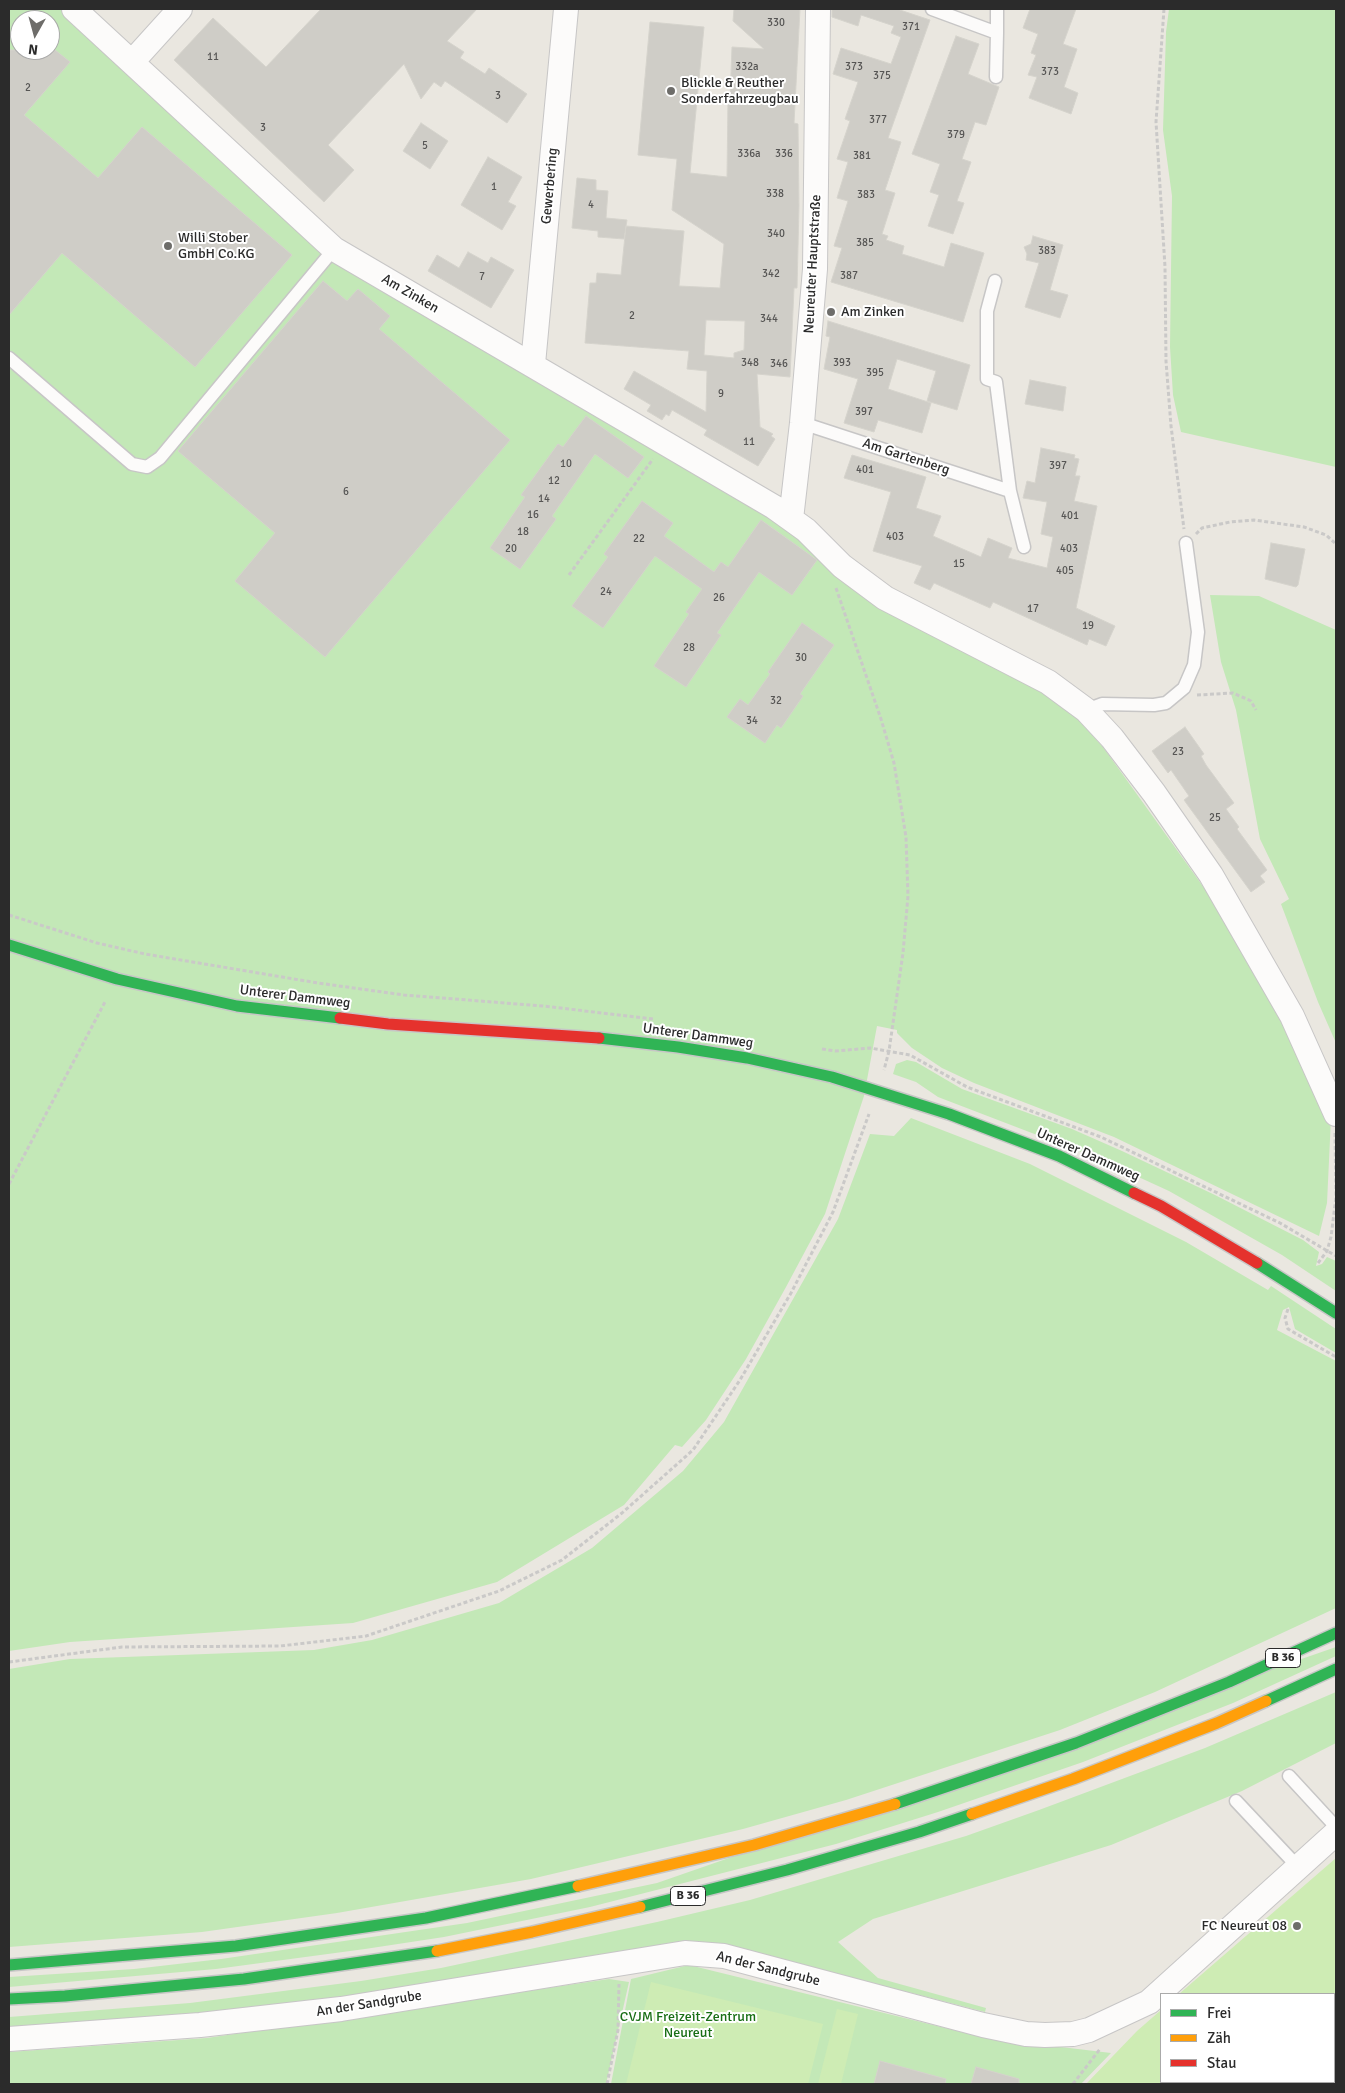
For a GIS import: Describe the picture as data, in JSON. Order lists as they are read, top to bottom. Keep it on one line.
{"streets":{"main road":["Unterer Dammweg","B 36"],"street":["Gewerbering","Neureuter Hauptstraße","Am Zinken","An der Sandgrube"],"lane":["Am Gartenberg"]},"crossings":[["Gewerbering","Am Zinken"],["Neureuter Hauptstraße","Am Zinken"],["Neureuter Hauptstraße","Am Gartenberg"]],"parks":["CVJM Freizeit-Zentrum Neureut"],"places":["Blickle & Reuther Sonderfahrzeugbau","Willi Stober GmbH Co.KG","Am Zinken","FC Neureut 08"],"house_numbers":["330","371","11","332a","373","373","375","2","3","377","3","379","5","336a","336","381","1","338","383","4","340","385","383","342","387","7","2","344","348","393","346","395","9","397","11","10","397","401","12","6","14","16","401","18","403","22","20","403","15","405","24","26","17","19","28","30","32","34","23","25"],"legend":["Frei","Zäh","Stau"],"north":"bottom"}
